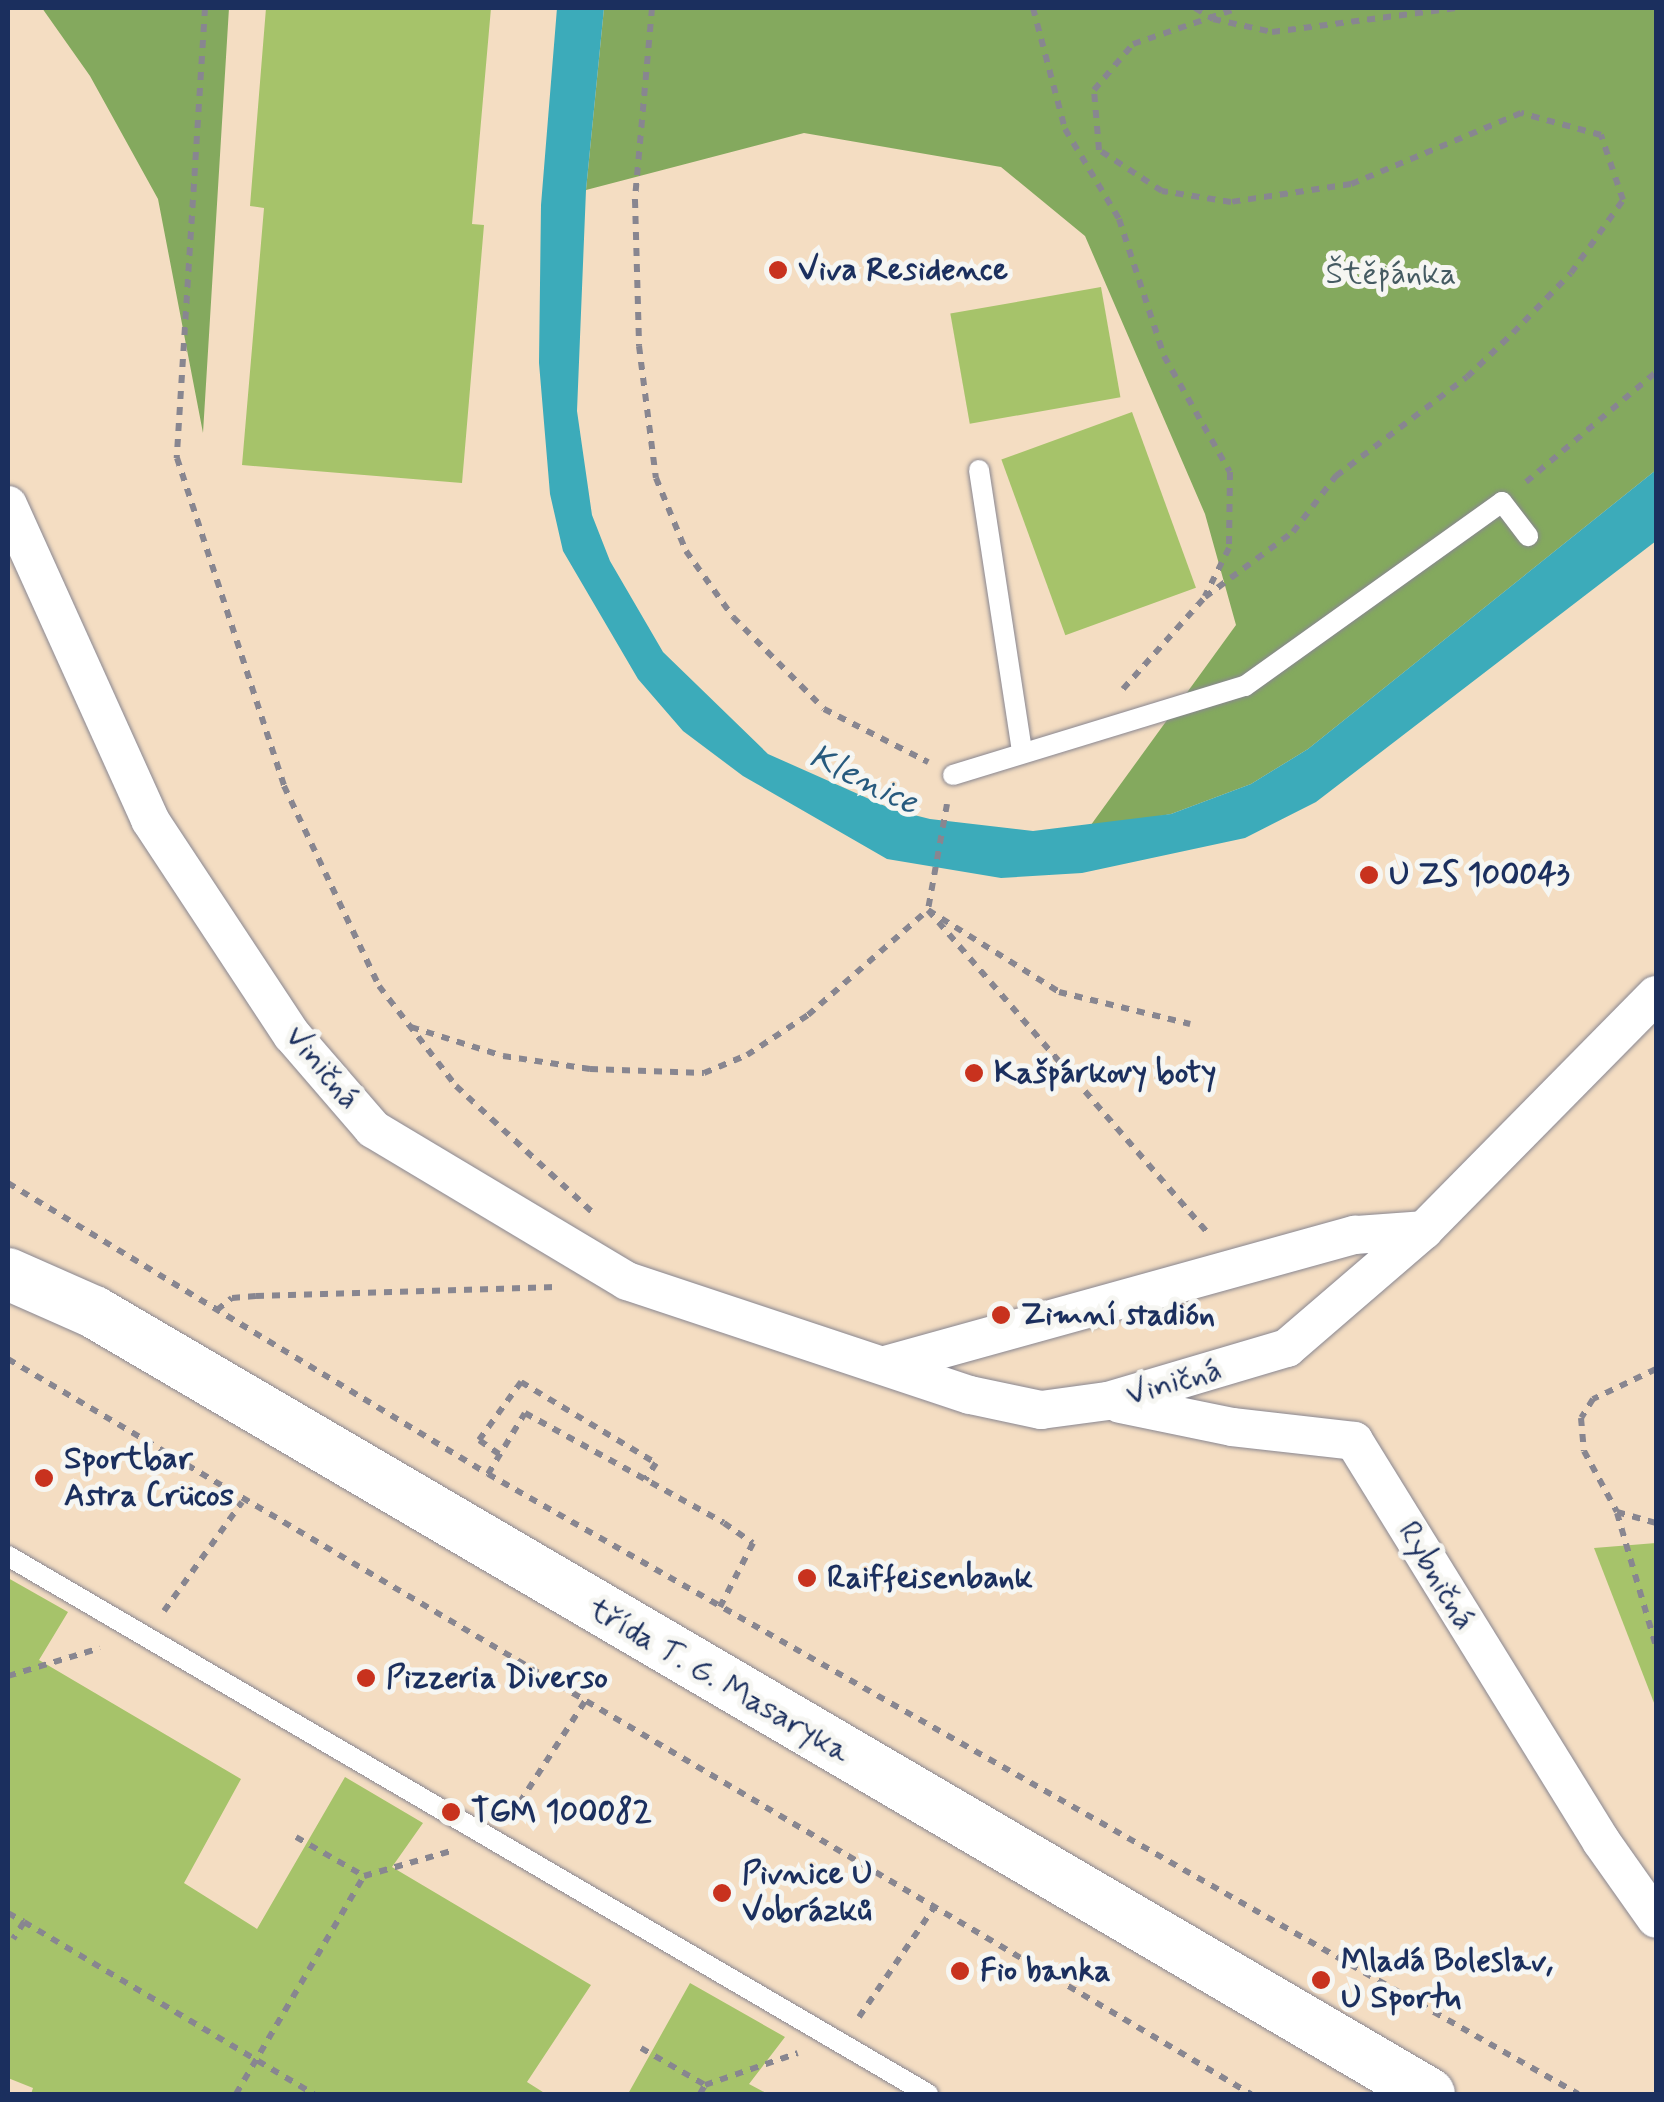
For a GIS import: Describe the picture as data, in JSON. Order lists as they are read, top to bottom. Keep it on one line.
{"streets":{"street":["Viničná","Rybničná","třída T. G. Masaryka"]},"crossings":[["Viničná","Rybničná"]],"water":["Klenice"],"parks":["Štěpánka"],"places":["Viva Residence","U ZS 100043","Kašpárkovy boty","Zimní stadión","Sportbar Astra Crücos","Raiffeisenbank","Pizzeria Diverso","TGM 100082","Pivnice U Vobrázků","Fio banka","Mladá Boleslav, U Sportu"]}
